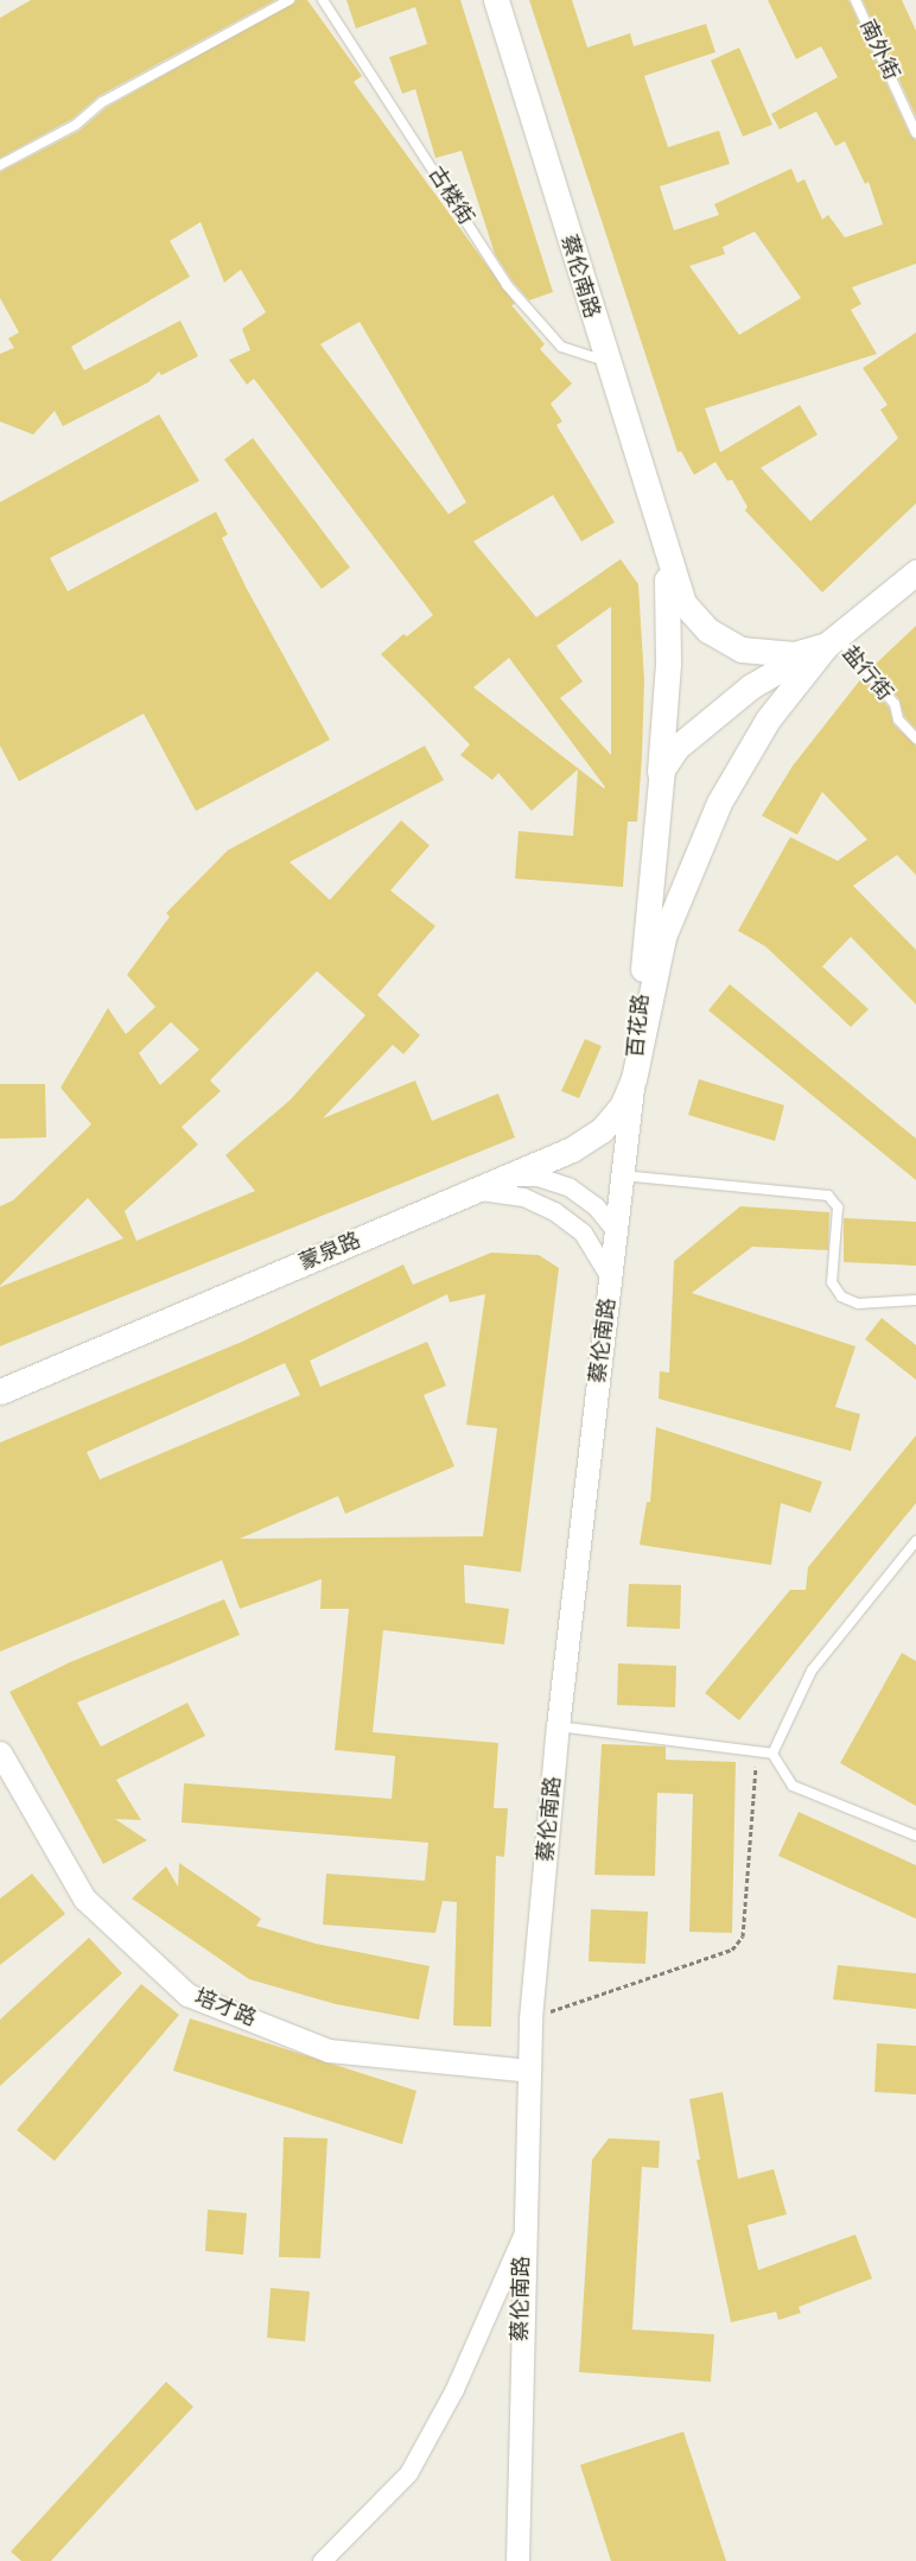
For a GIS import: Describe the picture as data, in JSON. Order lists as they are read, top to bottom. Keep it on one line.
{"streets":{"main road":["蔡伦南路","百花路","蒙泉路"],"street":["培才路"],"lane":["南外街","古楼街","盐行街"]},"crossings":[["古楼街","蔡伦南路"],["蔡伦南路","盐行街"],["蔡伦南路","百花路"],["蔡伦南路","蒙泉路"],["蔡伦南路","培才路"],["盐行街","百花路"],["百花路","蒙泉路"]]}
